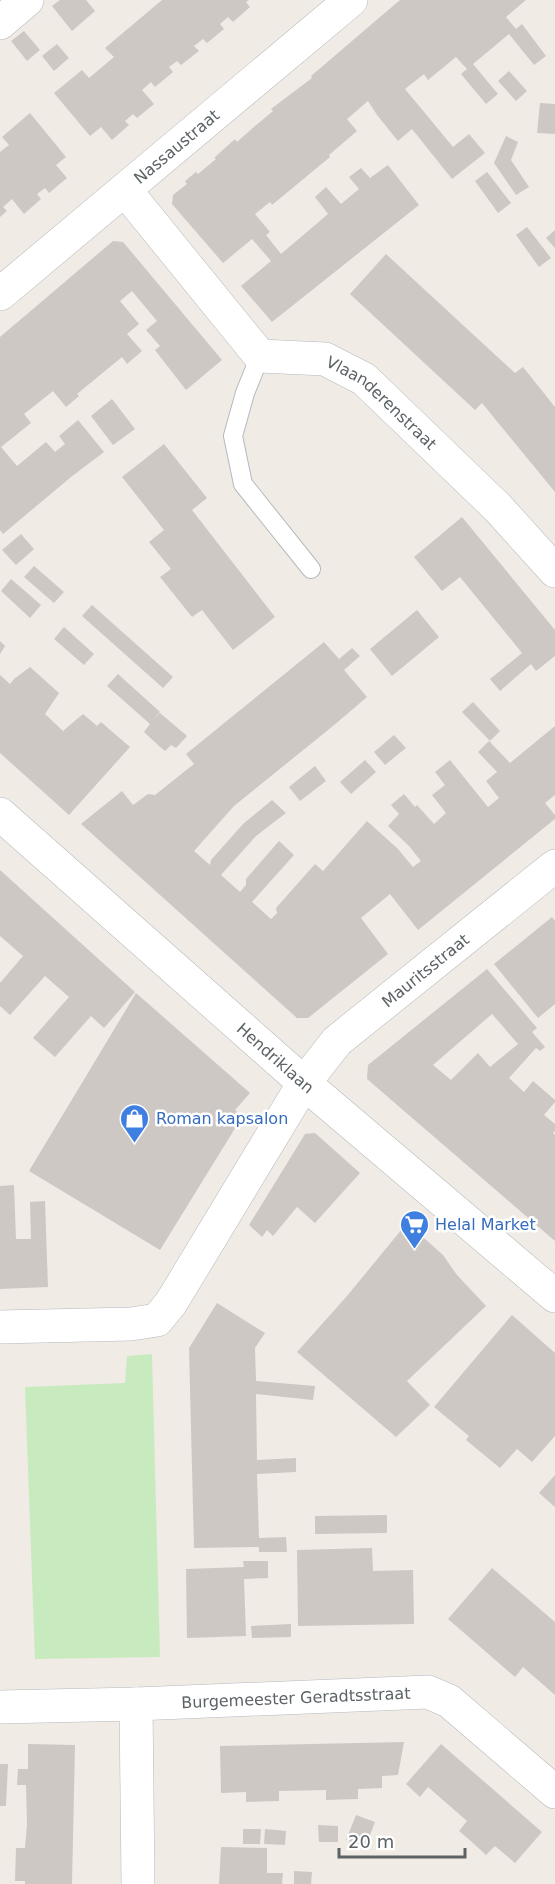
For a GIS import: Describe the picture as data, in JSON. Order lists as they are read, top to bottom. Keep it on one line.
{"streets":{"street":["Nassaustraat","Vlaanderenstraat","Mauritsstraat","Hendriklaan","Burgemeester Geradtsstraat"]},"crossings":[["Mauritsstraat","Hendriklaan"]],"places":{"shop":["Roman kapsalon"],"supermarket":["Helal Market"]},"scale_bar":"20 m"}
